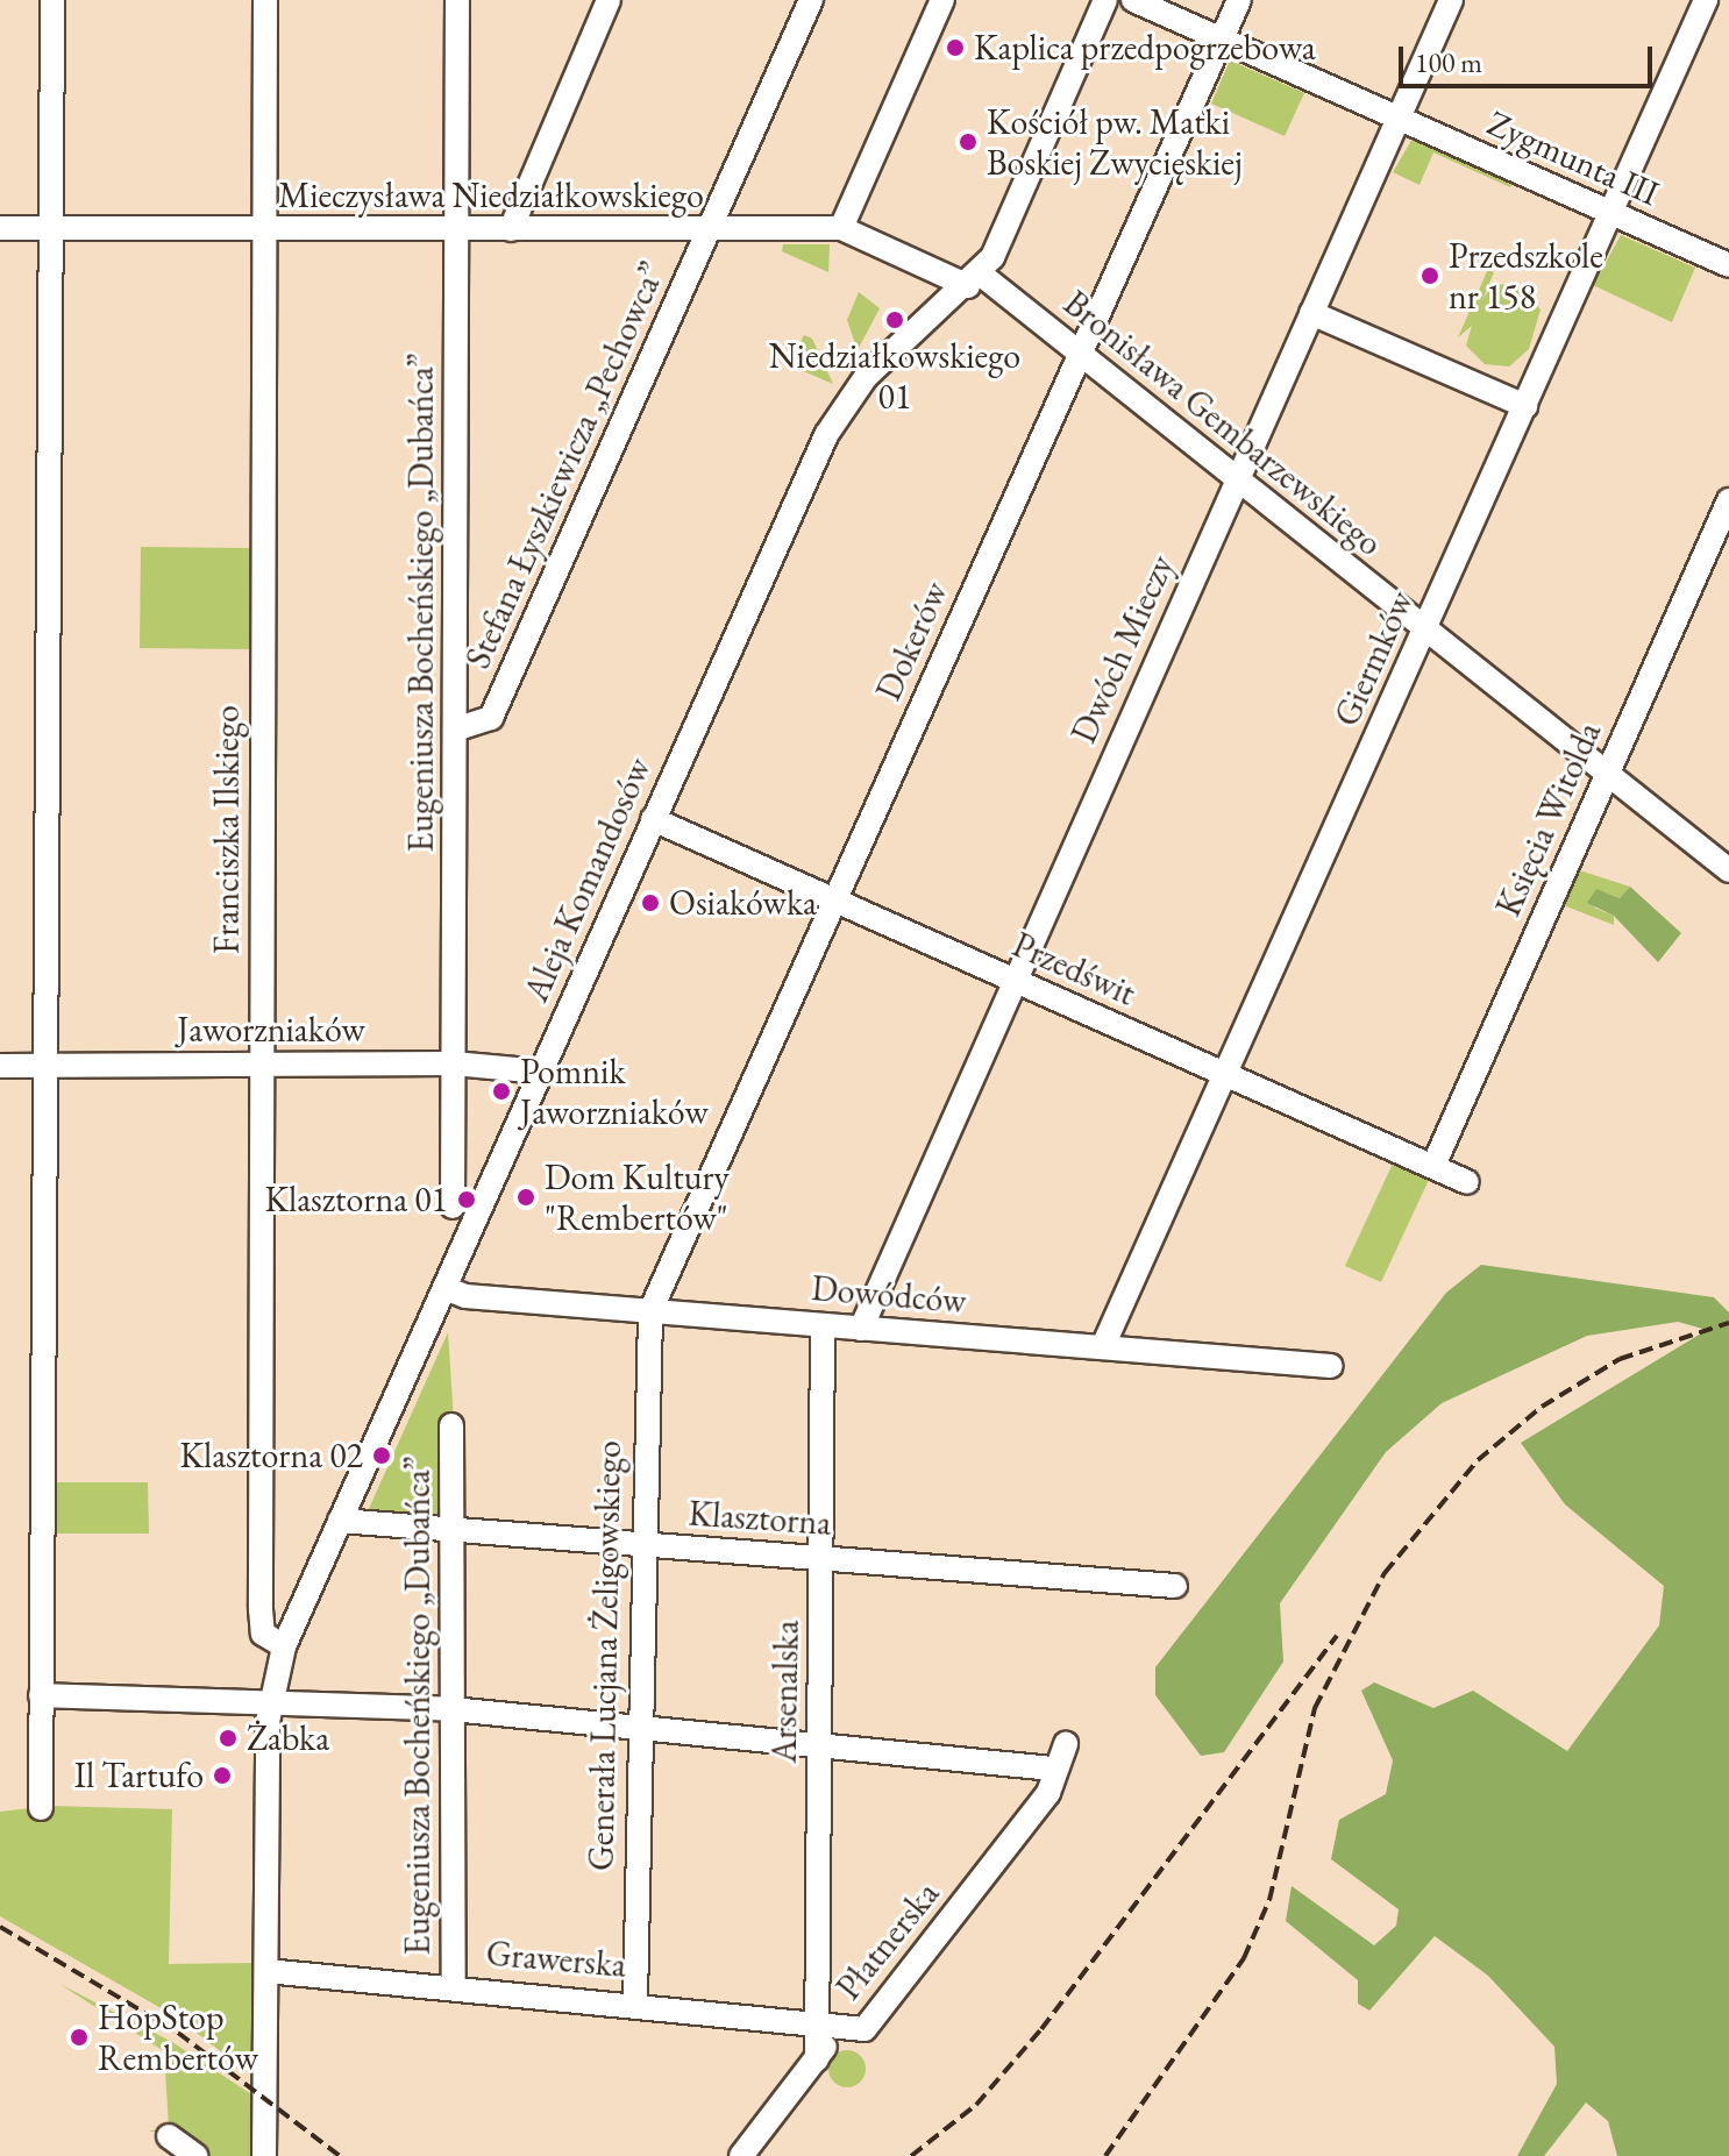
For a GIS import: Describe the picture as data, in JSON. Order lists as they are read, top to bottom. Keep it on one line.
{"streets":{"street":["Zygmunta III","Mieczysława Niedziałkowskiego","Bronisława Gembarzewskiego","Stefana Łyszkiewicza „Pechowca”","Eugeniusza Bocheńskiego „Dubańca”","Dokerów","Dwóch Mieczy","Giermków","Księcia Witolda","Franciszka Ilskiego","Aleja Komandosów","Przedświt","Jaworzniaków","Dowódców","Klasztorna","Generała Lucjana Żeligowskiego","Arsenalska","Płatnerska","Grawerska"]},"crossings":[["Zygmunta III","Dokerów"],["Zygmunta III","Dwóch Mieczy"],["Zygmunta III","Giermków"],["Mieczysława Niedziałkowskiego","Bronisława Gembarzewskiego"],["Mieczysława Niedziałkowskiego","Stefana Łyszkiewicza „Pechowca”"],["Mieczysława Niedziałkowskiego","Eugeniusza Bocheńskiego „Dubańca”"],["Mieczysława Niedziałkowskiego","Franciszka Ilskiego"],["Mieczysława Niedziałkowskiego","Aleja Komandosów"],["Bronisława Gembarzewskiego","Dokerów"],["Bronisława Gembarzewskiego","Dwóch Mieczy"],["Bronisława Gembarzewskiego","Giermków"],["Bronisława Gembarzewskiego","Księcia Witolda"],["Bronisława Gembarzewskiego","Aleja Komandosów"],["Stefana Łyszkiewicza „Pechowca”","Eugeniusza Bocheńskiego „Dubańca”"],["Eugeniusza Bocheńskiego „Dubańca”","Jaworzniaków"],["Eugeniusza Bocheńskiego „Dubańca”","Klasztorna"],["Eugeniusza Bocheńskiego „Dubańca”","Grawerska"],["Dokerów","Przedświt"],["Dokerów","Dowódców"],["Dokerów","Generała Lucjana Żeligowskiego"],["Dwóch Mieczy","Przedświt"],["Dwóch Mieczy","Dowódców"],["Giermków","Przedświt"],["Giermków","Dowódców"],["Księcia Witolda","Przedświt"],["Franciszka Ilskiego","Aleja Komandosów"],["Franciszka Ilskiego","Jaworzniaków"],["Aleja Komandosów","Przedświt"],["Aleja Komandosów","Jaworzniaków"],["Aleja Komandosów","Dowódców"],["Aleja Komandosów","Klasztorna"],["Dowódców","Generała Lucjana Żeligowskiego"],["Dowódców","Arsenalska"],["Klasztorna","Generała Lucjana Żeligowskiego"],["Klasztorna","Arsenalska"],["Generała Lucjana Żeligowskiego","Grawerska"],["Arsenalska","Płatnerska"],["Arsenalska","Grawerska"],["Płatnerska","Grawerska"]],"places":["Kaplica przedpogrzebowa","Kościół pw. Matki Boskiej Zwycięskiej","Przedszkole nr 158","Niedziałkowskiego 01","Osiakówka","Pomnik Jaworzniaków","Dom Kultury \"Rembertów\"","Klasztorna 01","Klasztorna 02","Żabka","Il Tartufo","HopStop Rembertów"],"scale_bar":"100 m"}
